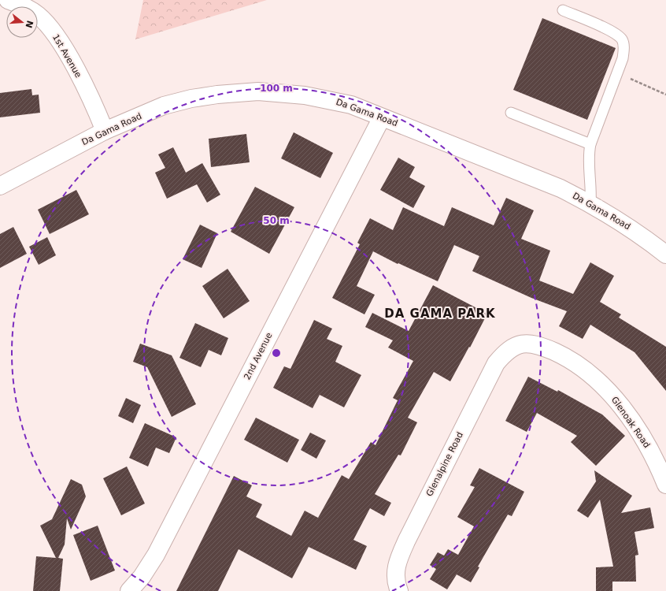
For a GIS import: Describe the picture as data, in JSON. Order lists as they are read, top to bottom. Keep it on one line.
{"streets":{"street":["1st Avenue","Da Gama Road","2nd Avenue","Glenoak Road","Glenalpine Road"]},"crossings":[["1st Avenue","Da Gama Road"],["Da Gama Road","2nd Avenue"],["Glenoak Road","Glenalpine Road"]],"districts":["DA GAMA PARK"],"north":"right","rings":["100 m","50 m"]}
